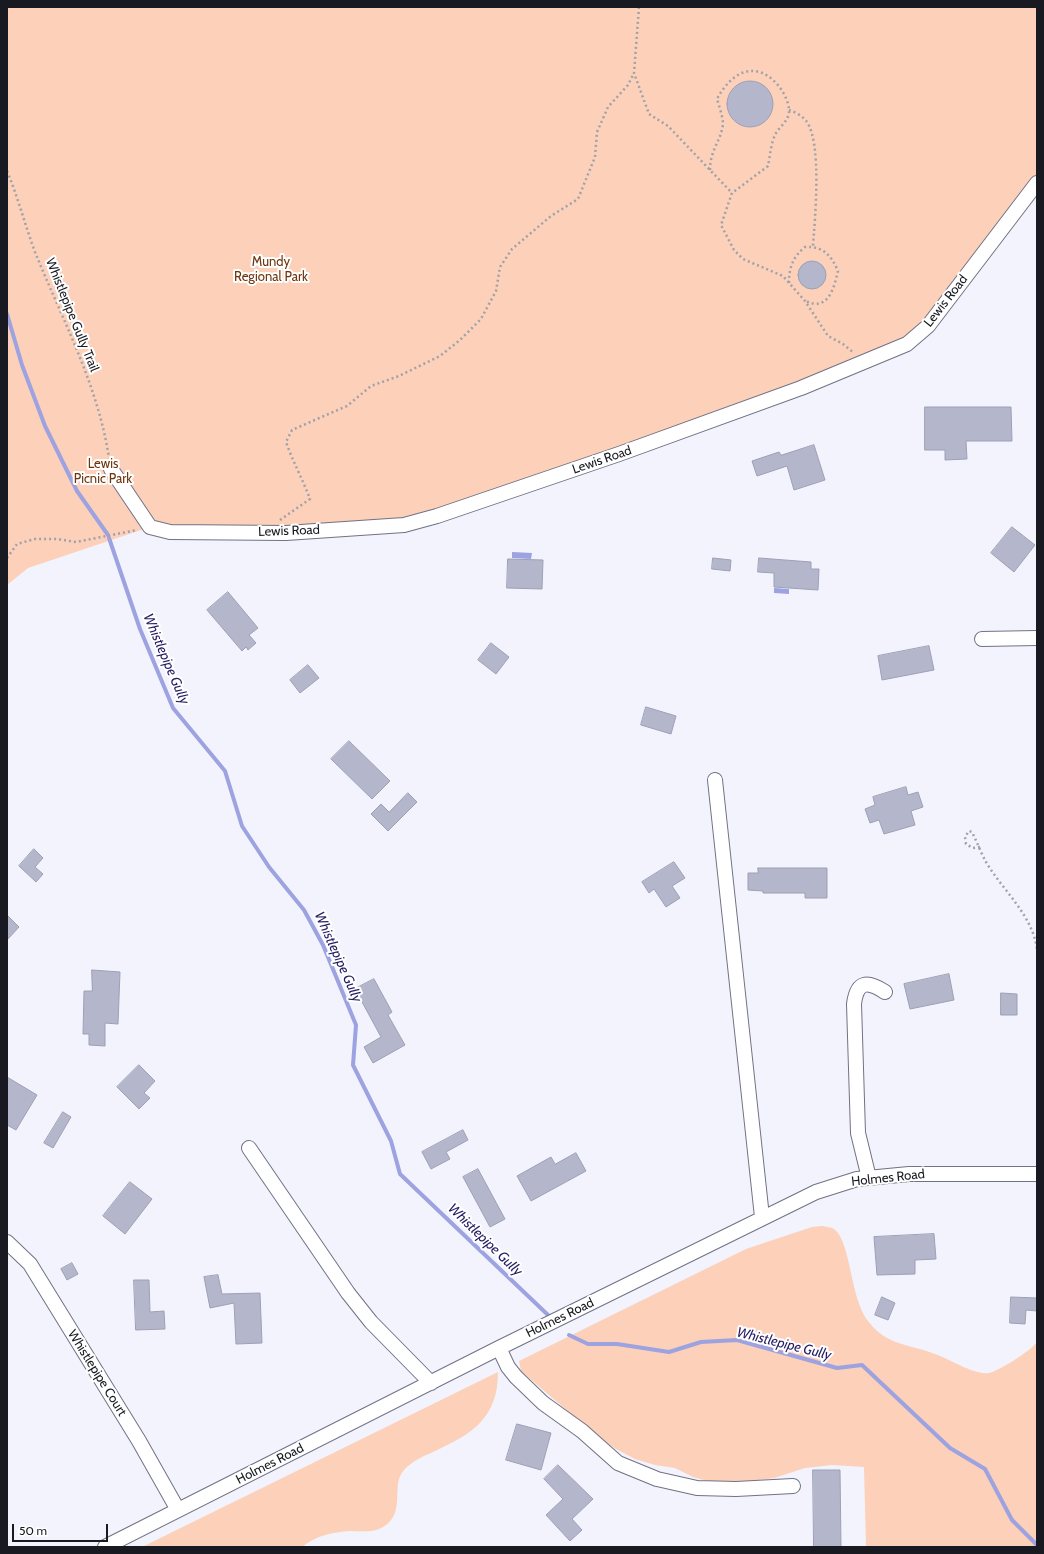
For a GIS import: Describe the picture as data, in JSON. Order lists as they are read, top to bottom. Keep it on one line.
{"streets":{"street":["Lewis Road","Holmes Road","Whistlepipe Court"],"path":["Whistlepipe Gully Trail"]},"crossings":[["Holmes Road","Whistlepipe Court"]],"water":["Whistlepipe Gully"],"parks":["Mundy Regional Park","Lewis Picnic Park"],"scale_bar":"50 m"}
